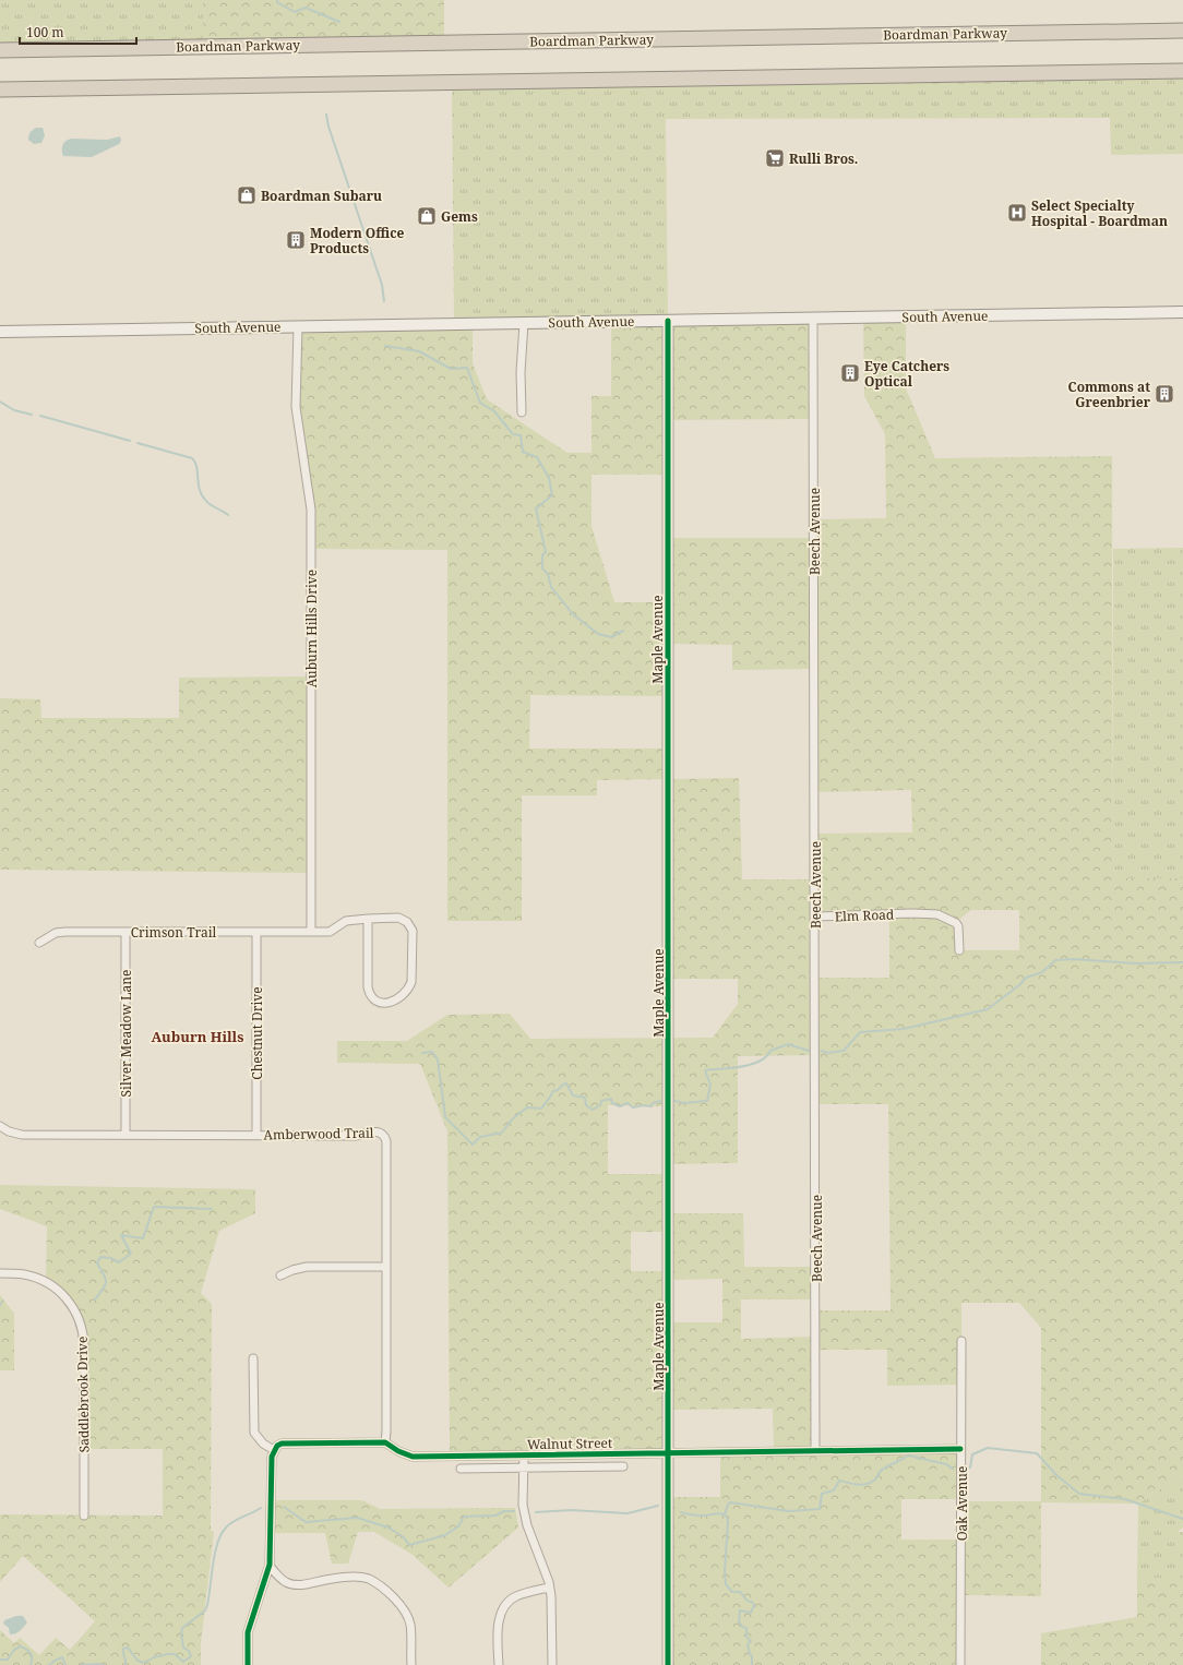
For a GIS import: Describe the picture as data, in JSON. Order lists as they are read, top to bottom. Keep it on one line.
{"streets":{"highway":["Boardman Parkway"],"main road":["South Avenue"],"street":["Beech Avenue","Auburn Hills Drive","Maple Avenue","Elm Road","Crimson Trail","Silver Meadow Lane","Chestnut Drive","Amberwood Trail","Saddlebrook Drive","Walnut Street","Oak Avenue"]},"crossings":[["South Avenue","Beech Avenue"],["South Avenue","Auburn Hills Drive"],["South Avenue","Maple Avenue"],["Beech Avenue","Elm Road"],["Beech Avenue","Walnut Street"],["Auburn Hills Drive","Crimson Trail"],["Maple Avenue","Walnut Street"],["Crimson Trail","Silver Meadow Lane"],["Crimson Trail","Chestnut Drive"],["Silver Meadow Lane","Amberwood Trail"],["Chestnut Drive","Amberwood Trail"],["Amberwood Trail","Walnut Street"],["Walnut Street","Oak Avenue"]],"districts":["Auburn Hills"],"places":{"supermarket":["Rulli Bros."],"shop":["Boardman Subaru","Gems"],"hospital":["Select Specialty Hospital - Boardman"],"building":["Modern Office Products","Eye Catchers Optical","Commons at Greenbrier"]},"scale_bar":"100 m"}
